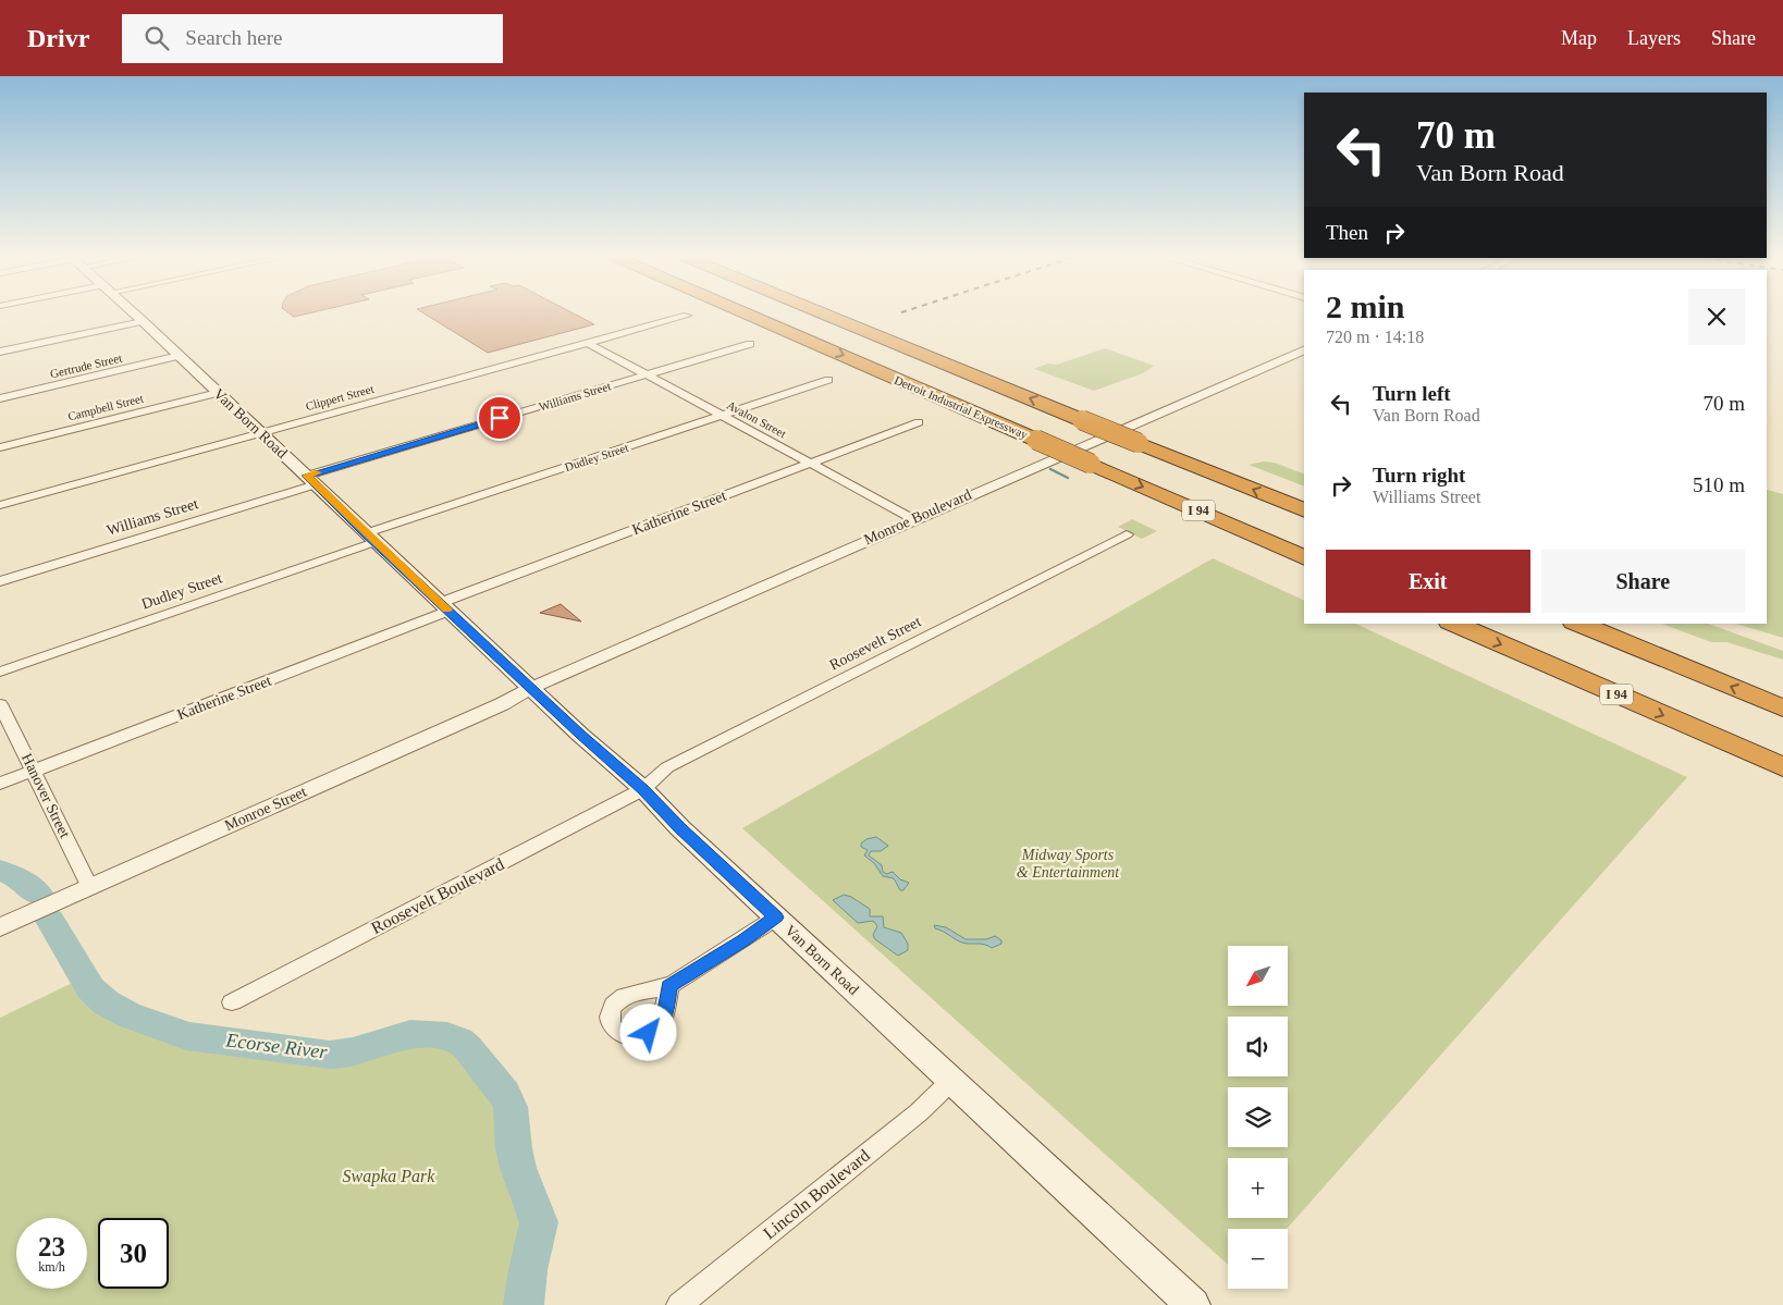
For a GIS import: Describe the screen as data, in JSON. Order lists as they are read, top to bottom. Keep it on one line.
{"streets":{"highway":["Detroit Industrial Expressway","I 94"],"main road":["Van Born Road"],"street":["Gertrude Street","Williams Street","Clippert Street","Campbell Street","Avalon Street","Dudley Street","Katherine Street","Monroe Boulevard","Roosevelt Street","Hanover Street","Monroe Street","Roosevelt Boulevard","Lincoln Boulevard"]},"crossings":[["Gertrude Street","Van Born Road"],["Williams Street","Avalon Street"],["Williams Street","Van Born Road"],["Clippert Street","Avalon Street"],["Clippert Street","Van Born Road"],["Campbell Street","Van Born Road"],["Avalon Street","Dudley Street"],["Avalon Street","Katherine Street"],["Avalon Street","Monroe Boulevard"],["Van Born Road","Dudley Street"],["Van Born Road","Katherine Street"],["Van Born Road","Monroe Boulevard"],["Van Born Road","Roosevelt Street"],["Van Born Road","Monroe Street"],["Van Born Road","Roosevelt Boulevard"],["Van Born Road","Lincoln Boulevard"],["Katherine Street","Hanover Street"],["Monroe Boulevard","Monroe Street"],["Roosevelt Street","Roosevelt Boulevard"],["Hanover Street","Monroe Street"]],"water":["Ecorse River"],"parks":["Midway Sports & Entertainment","Swapka Park"],"north":"bottom left","page":{"header":"Drivr","search":"Search here","nav":["Map","Layers","Share"],"turn":["70 m","Van Born Road"],"then":"Then","heading":["2 min","720 m · 14:18"],"list":[{"name":"Turn left","note":"Van Born Road","value":"70 m"},{"name":"Turn right","note":"Williams Street","value":"510 m"}],"buttons":["Exit","Share"],"map_buttons":["+","−"],"speed":"23 km/h","limit":"30"}}
